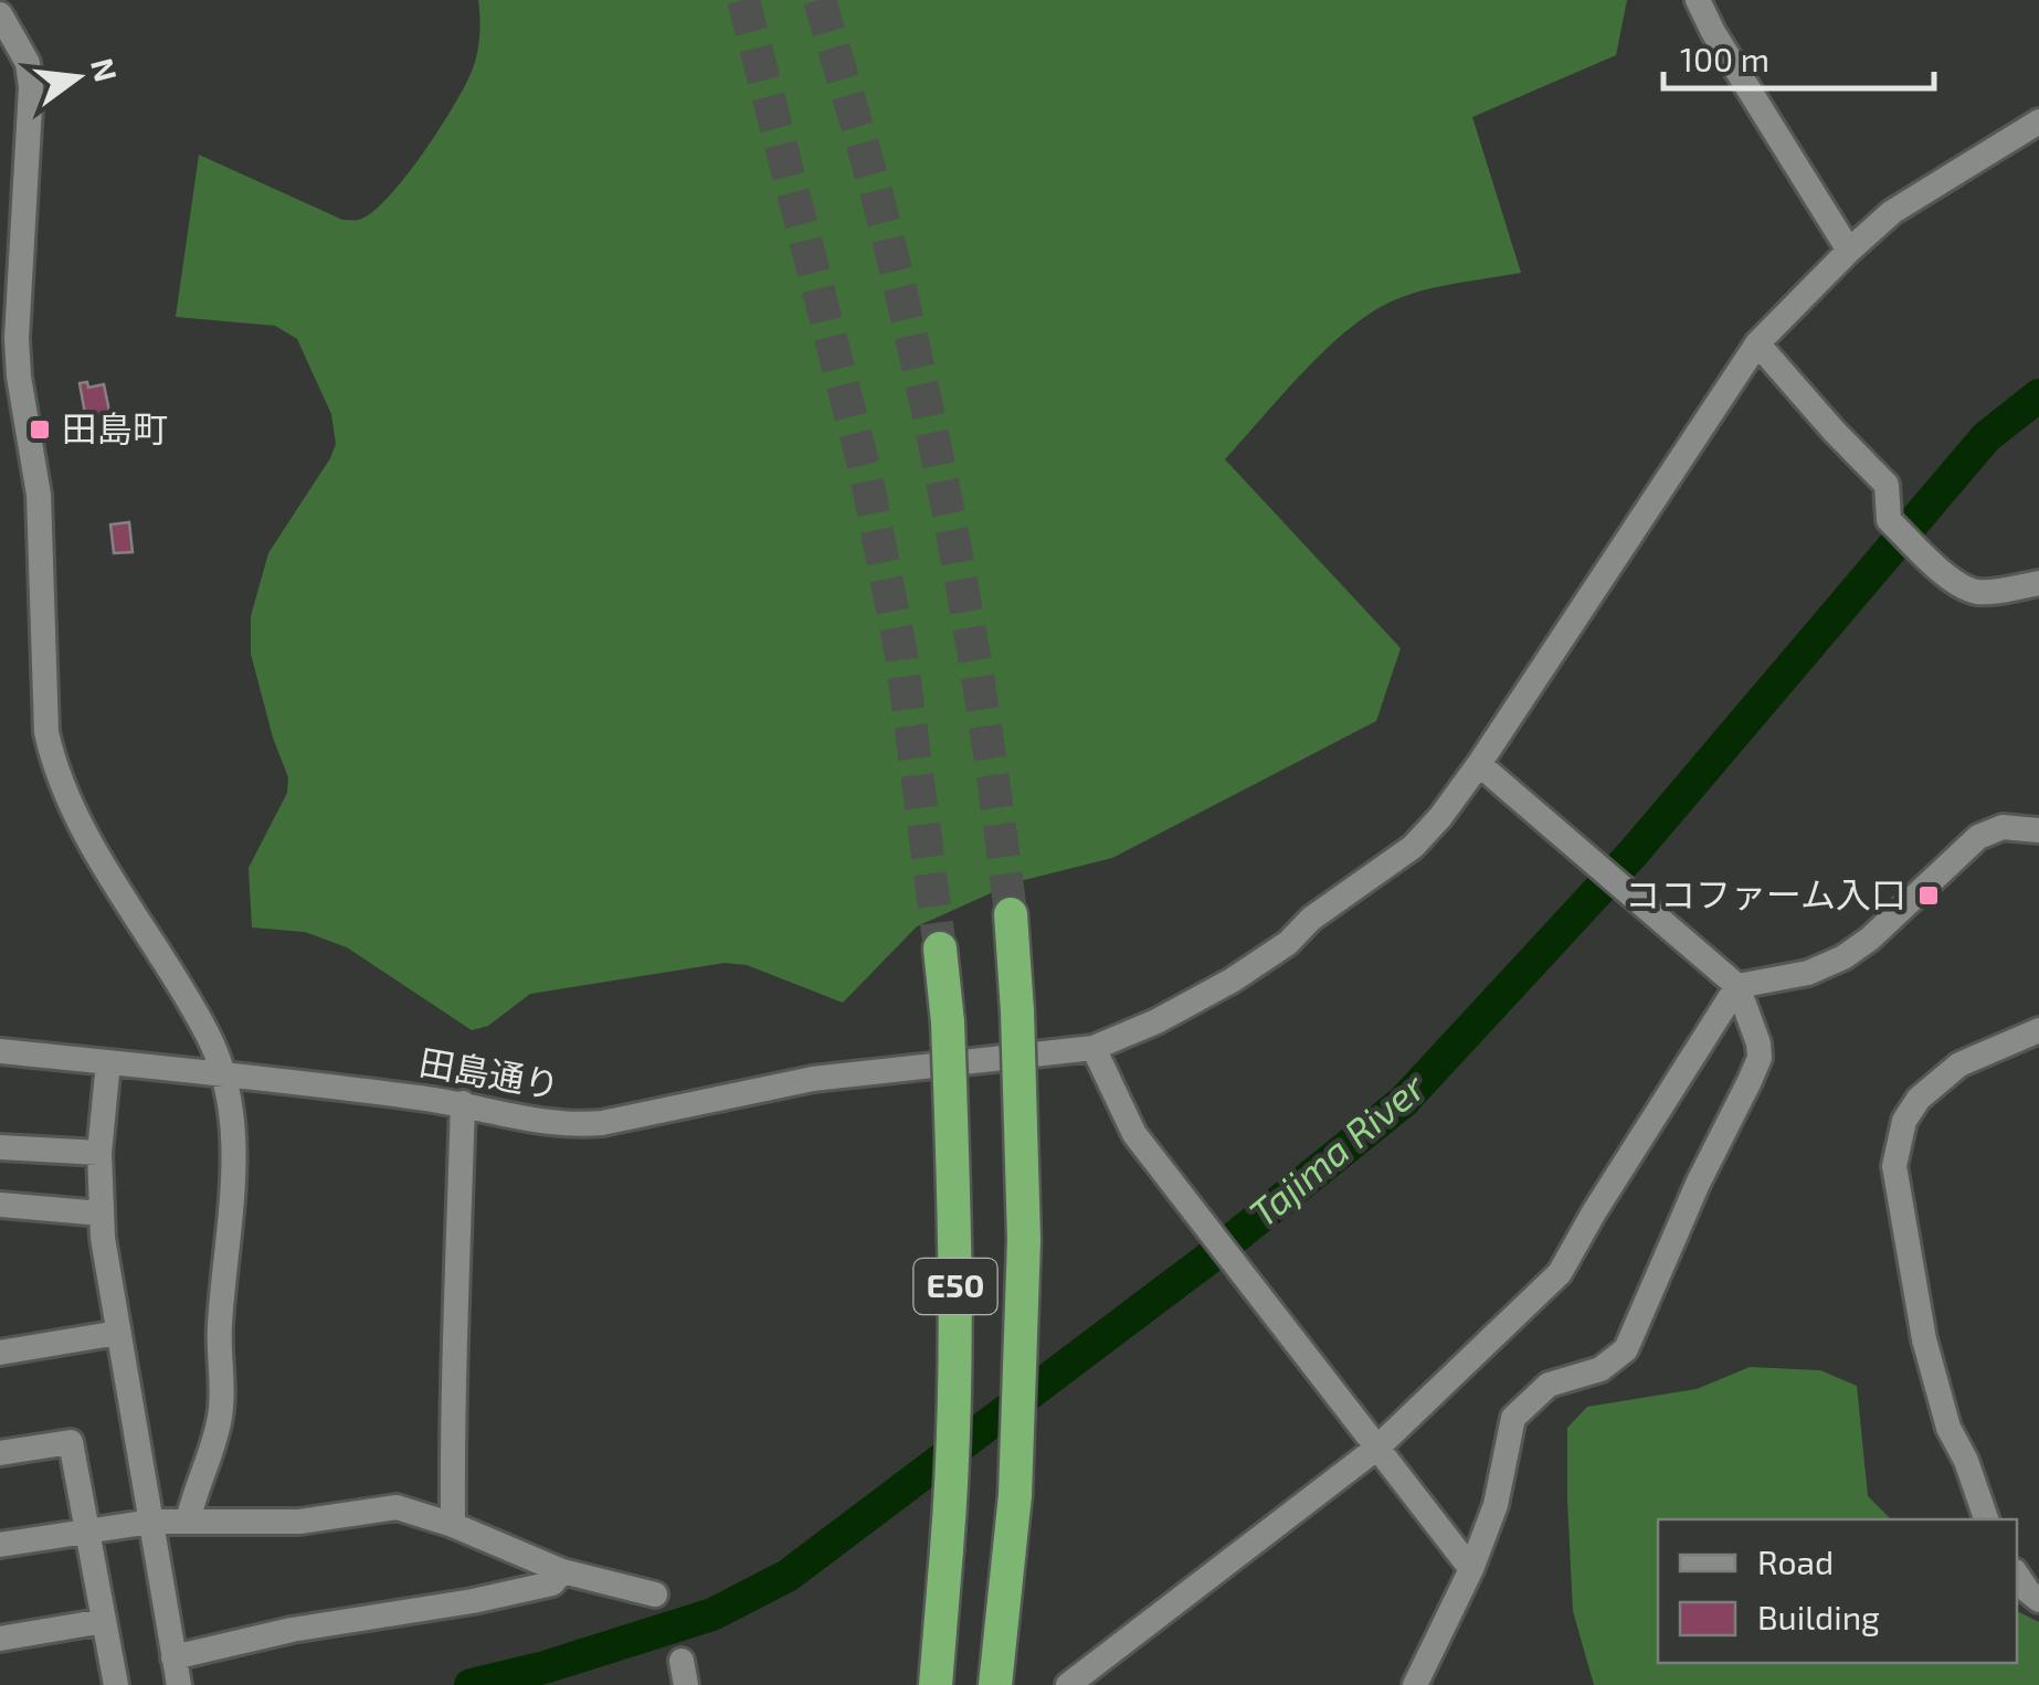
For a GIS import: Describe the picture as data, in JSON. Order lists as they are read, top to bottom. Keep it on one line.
{"streets":{"highway":["E50"],"street":["田島通り"]},"water":["Tajima River"],"places":{"transit":["田島町","ココファーム入口"]},"legend":["Road","Building"],"scale_bar":"100 m","north":"right"}
